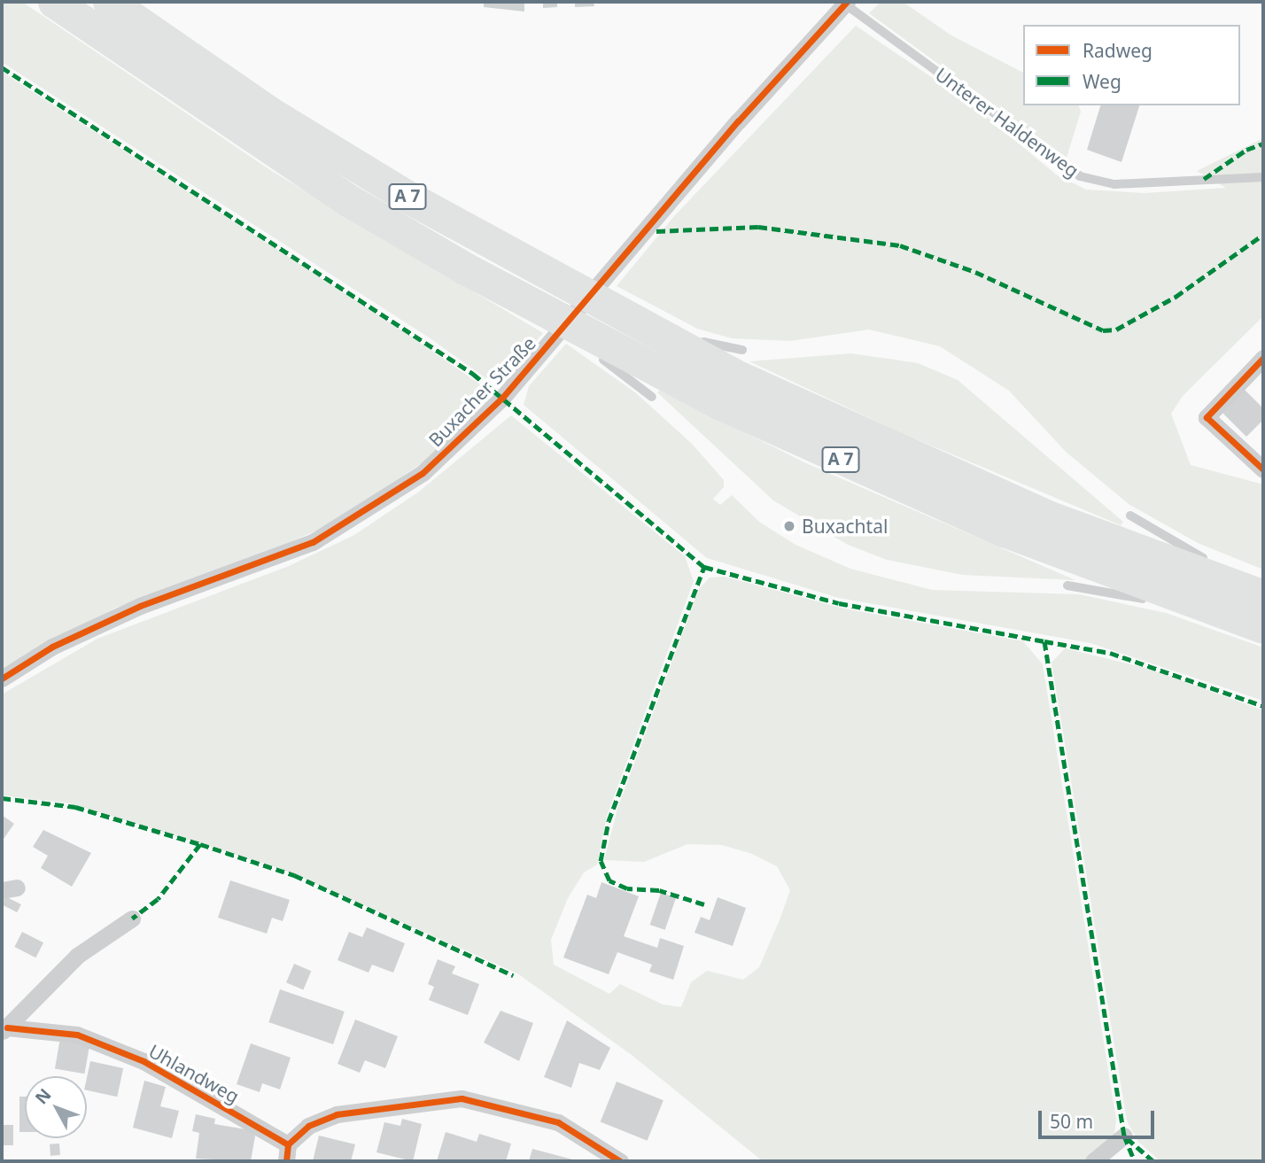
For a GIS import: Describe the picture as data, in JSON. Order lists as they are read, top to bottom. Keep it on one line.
{"streets":{"highway":["A 7"],"street":["Buxacher Straße","Uhlandweg"],"lane":["Unterer Haldenweg"]},"crossings":[["Unterer Haldenweg","Buxacher Straße"]],"places":["Buxachtal"],"legend":["Radweg","Weg"],"scale_bar":"50 m","north":"top left"}
